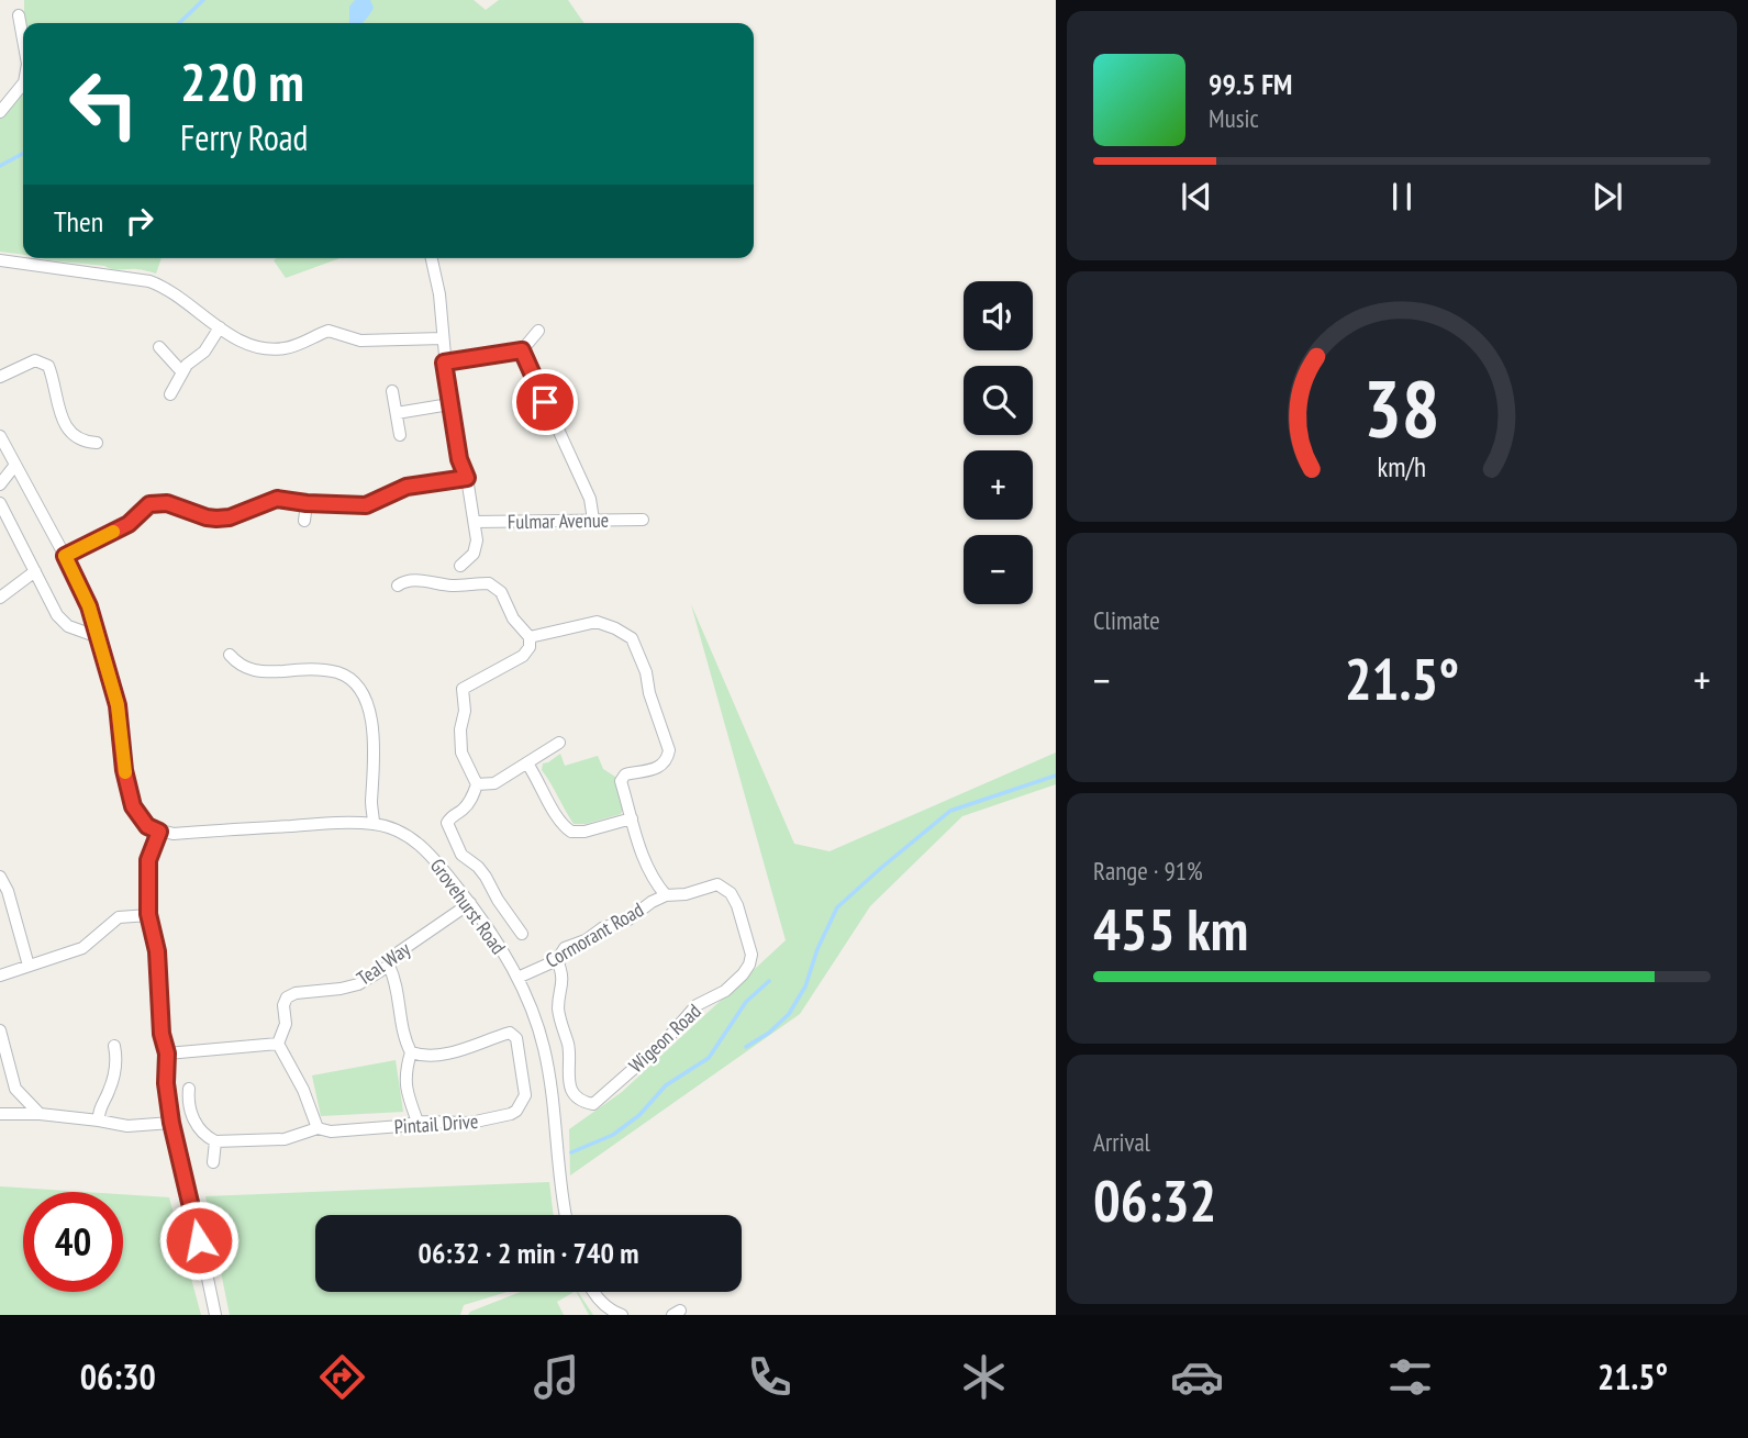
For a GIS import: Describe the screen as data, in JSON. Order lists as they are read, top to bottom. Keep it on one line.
{"streets":{"street":["Fulmar Avenue","Grovehurst Road","Cormorant Road","Teal Way","Wigeon Road","Pintail Drive"]},"crossings":[["Grovehurst Road","Cormorant Road"],["Grovehurst Road","Teal Way"],["Cormorant Road","Wigeon Road"]],"page":{"turn":["220 m","Ferry Road"],"song":["99.5 FM","Music"],"then":"Then","map_buttons":["+","−"],"tile":["Climate",["Range · 91%","455 km"],["Arrival","06:32"]],"heat":["−","21.5°","+"],"limit":"40","trip":"06:32 · 2 min · 740 m","tabs":["06:30","21.5°"],"gauge":["38","km/h"]}}
